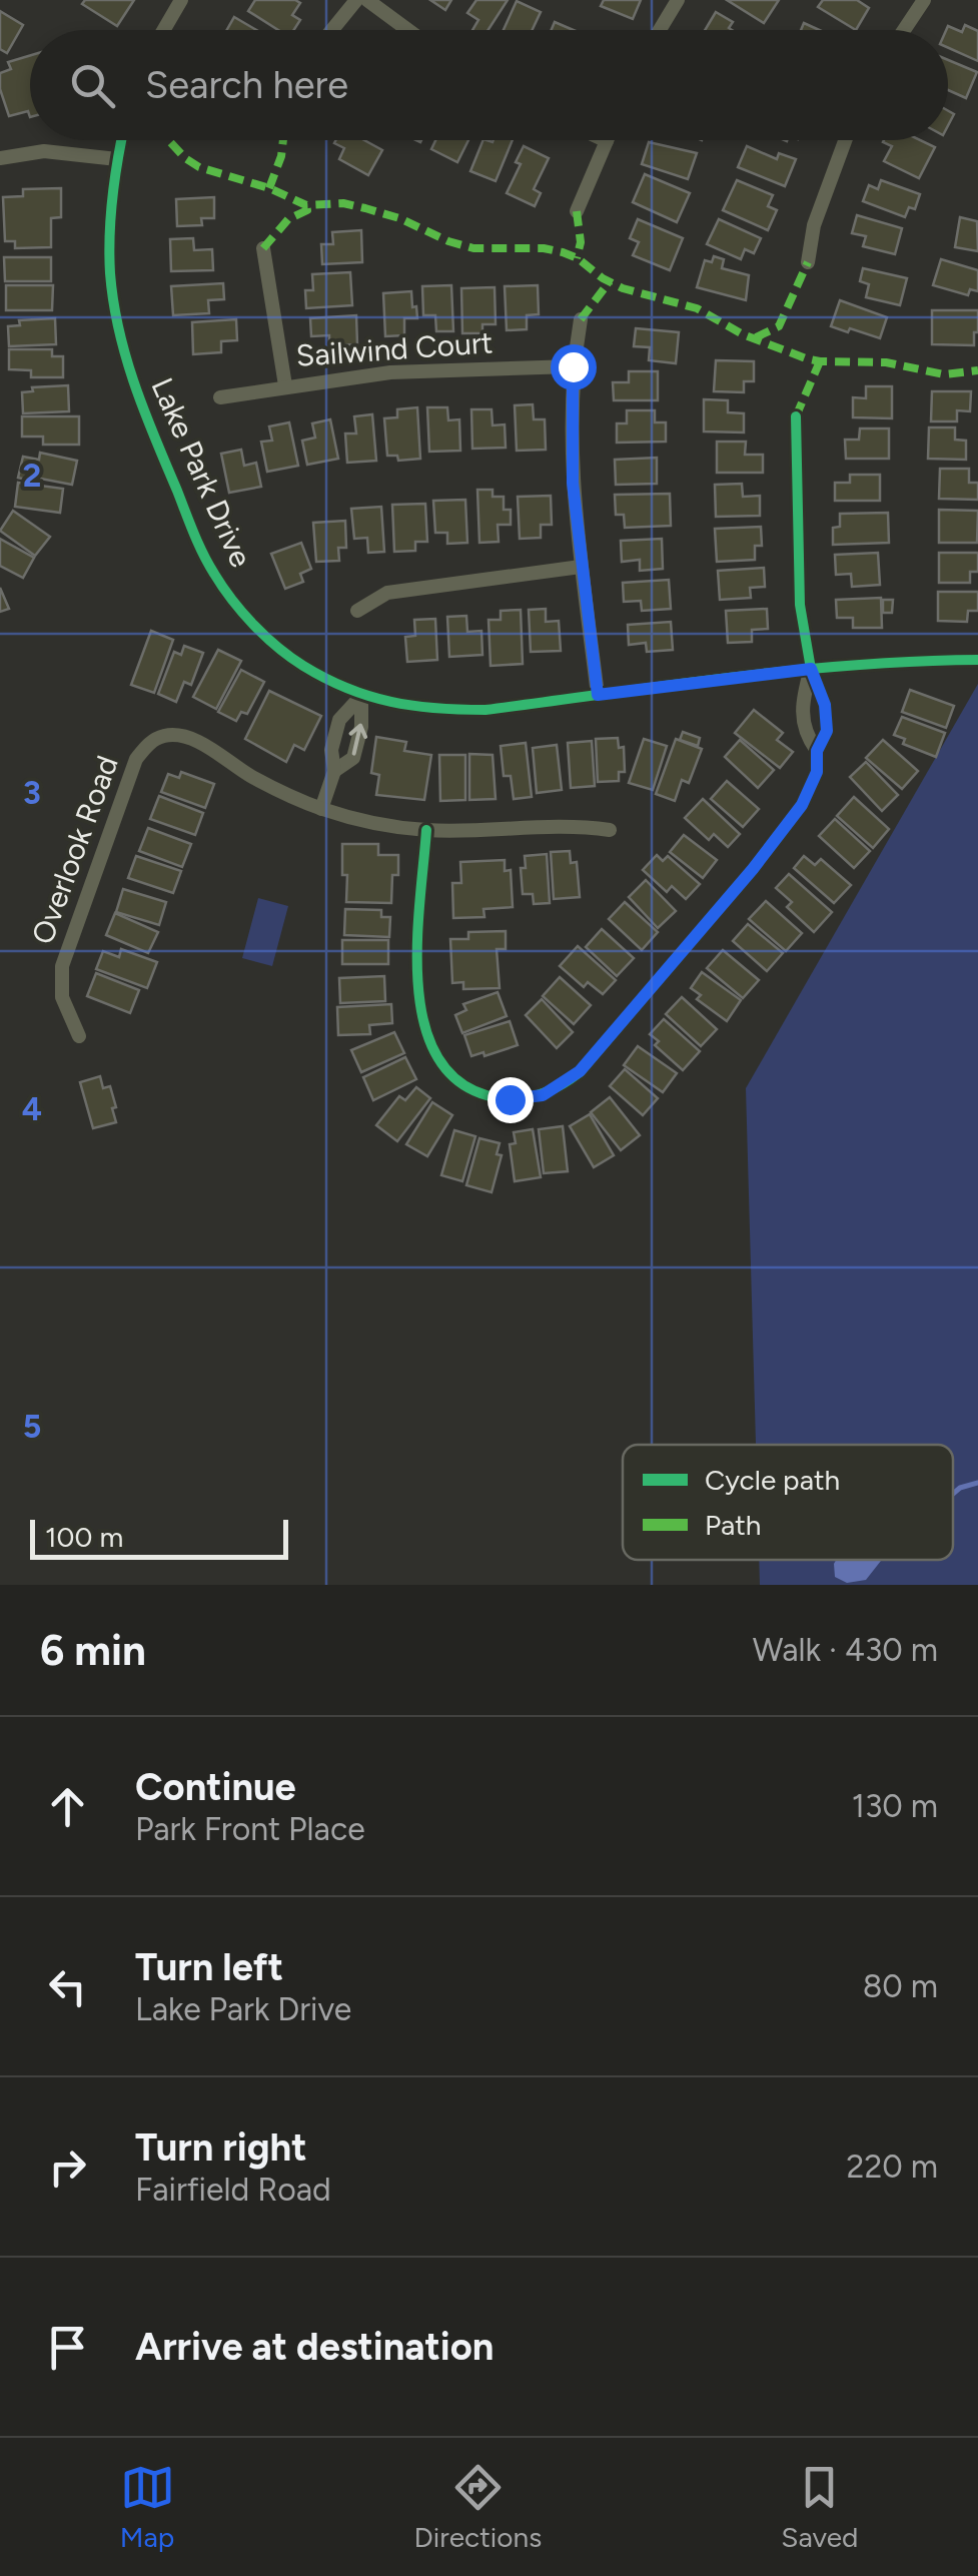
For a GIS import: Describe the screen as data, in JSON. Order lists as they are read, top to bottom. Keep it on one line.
{"streets":{"street":["Sailwind Court","Lake Park Drive","Overlook Road"]},"legend":["Cycle path","Path"],"scale_bar":"100 m","page":{"search":"Search here","scale":"100 m","heading":["6 min","Walk · 430 m"],"list":[["Continue","Park Front Place","130 m"],["Turn left","Lake Park Drive","80 m"],["Turn right","Fairfield Road","220 m"],"Arrive at destination"],"nav":["Map","Directions","Saved"]},"grid":{"rows":["2","3","4","5"]}}
